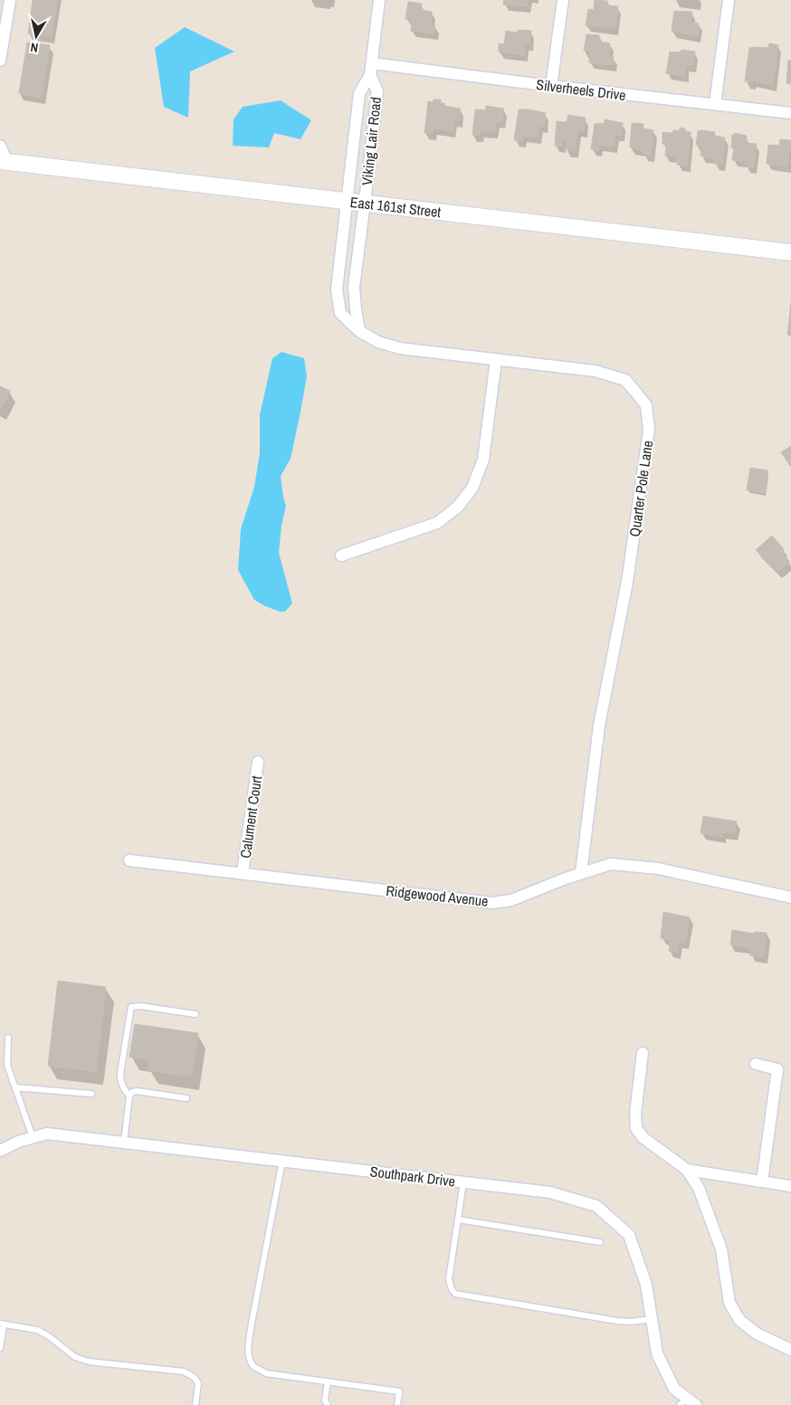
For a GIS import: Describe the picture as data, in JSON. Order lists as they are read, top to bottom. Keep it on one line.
{"streets":{"street":["Silverheels Drive","Viking Lair Road","East 161st Street","Quarter Pole Lane","Calument Court","Ridgewood Avenue","Southpark Drive"]},"crossings":[["Silverheels Drive","Viking Lair Road"],["Silverheels Drive","Quarter Pole Lane"],["Viking Lair Road","East 161st Street"],["Viking Lair Road","Quarter Pole Lane"],["East 161st Street","Quarter Pole Lane"],["Quarter Pole Lane","Ridgewood Avenue"],["Calument Court","Ridgewood Avenue"]],"north":"bottom"}
